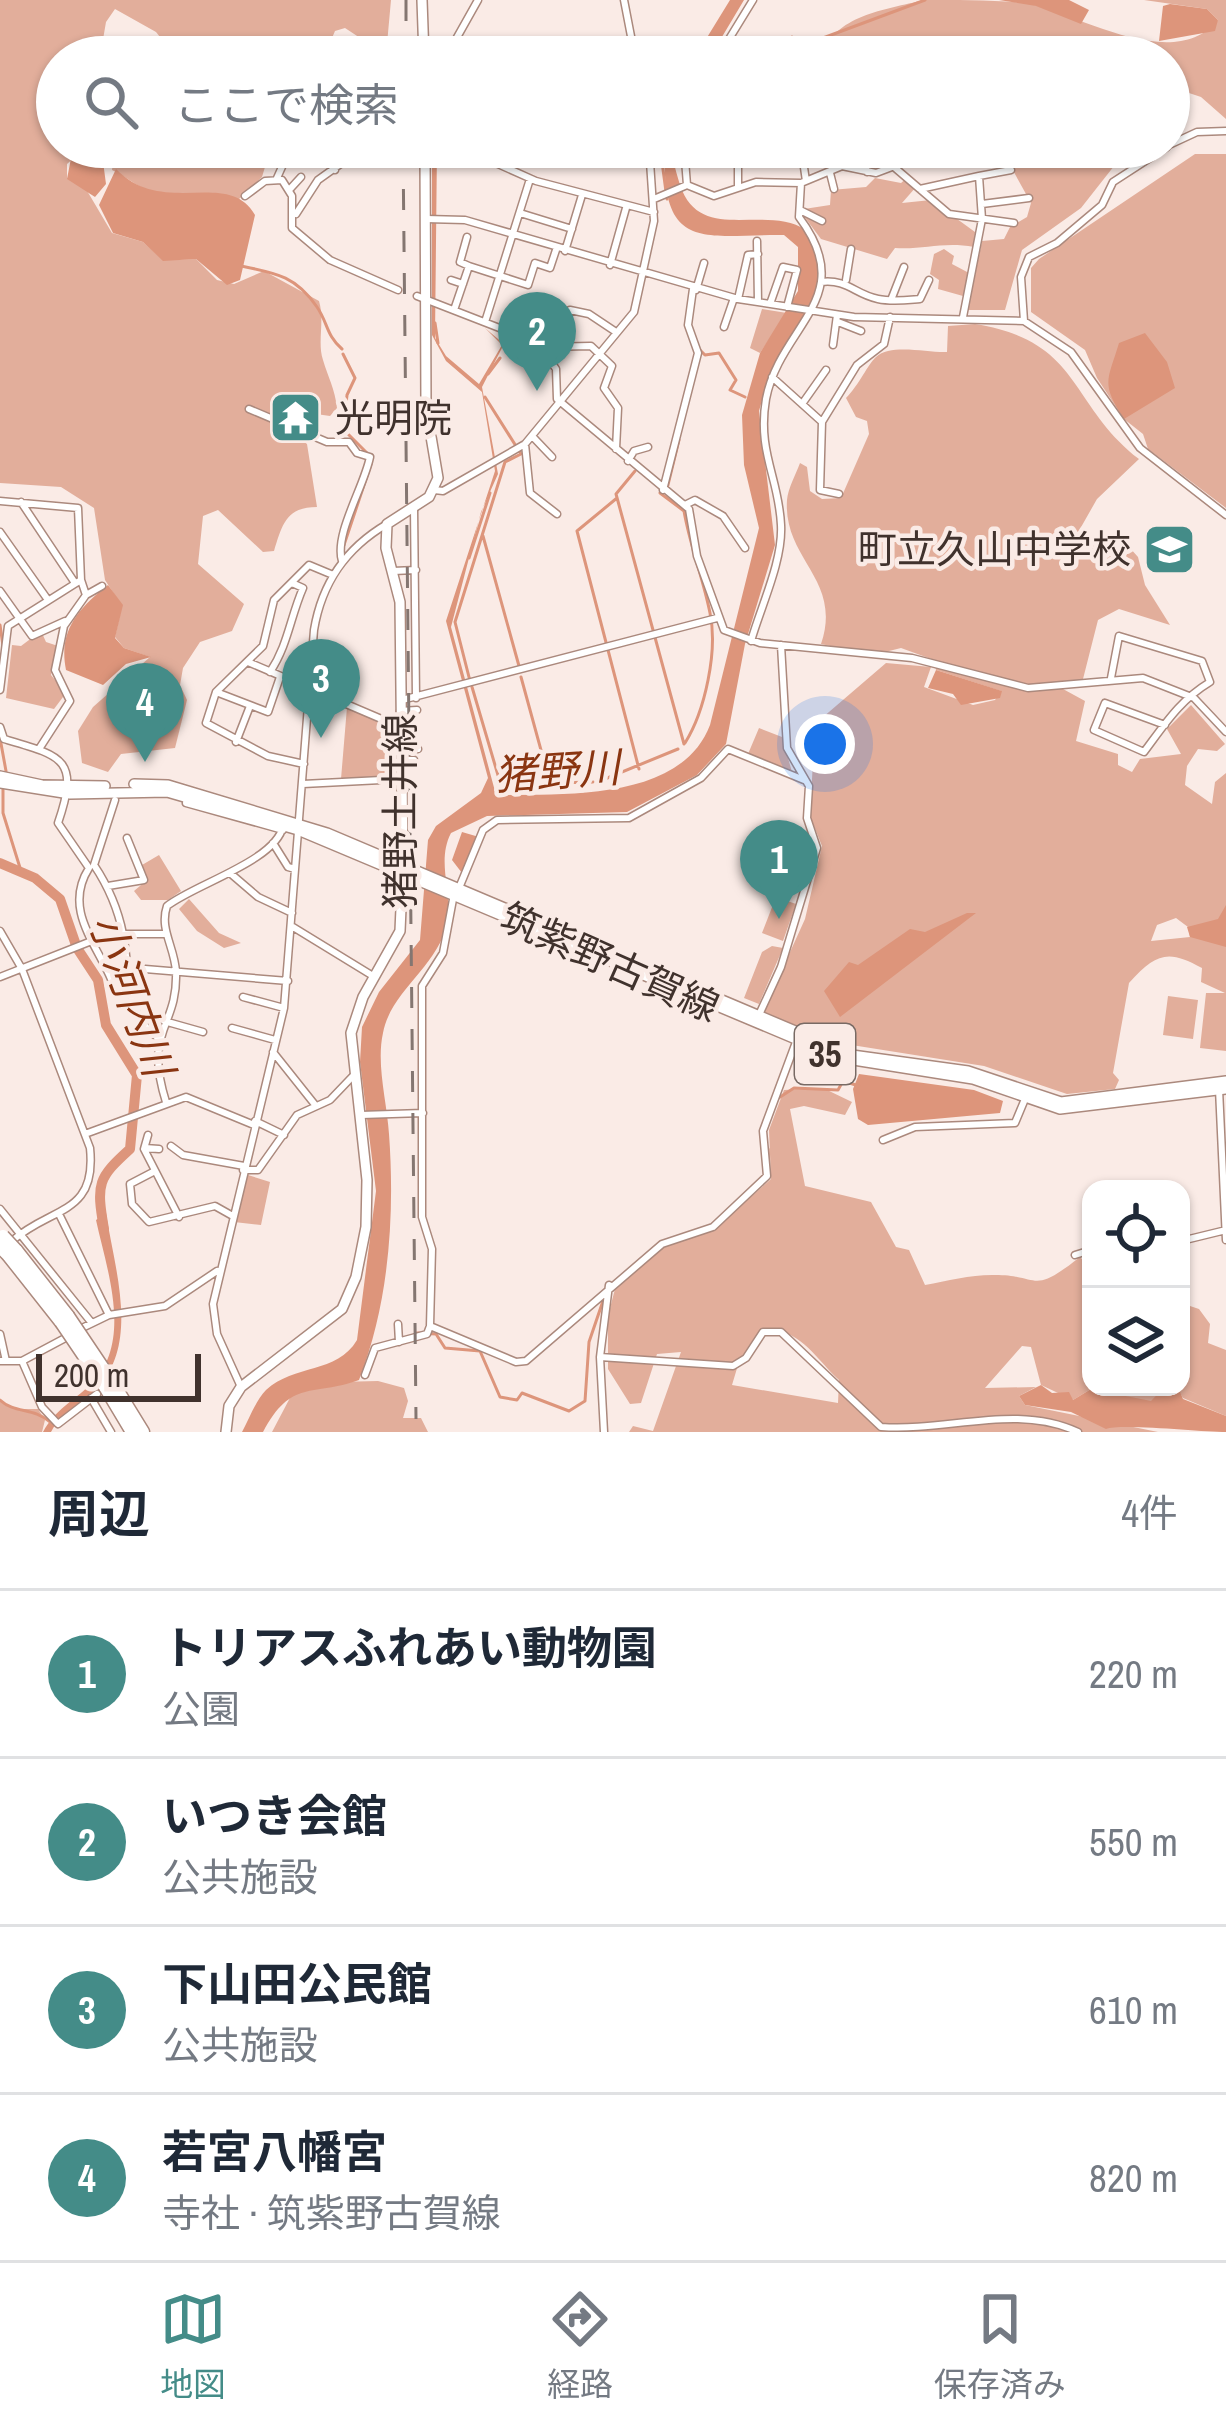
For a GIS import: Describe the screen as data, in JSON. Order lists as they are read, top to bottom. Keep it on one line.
{"streets":{"main road":["猪野土井線","筑紫野古賀線","35"]},"crossings":[["猪野土井線","筑紫野古賀線"]],"water":["猪野川","小河内川"],"places":{"temple":["光明院"],"school or university":["町立久山中学校"]},"scale_bar":"200 m","page":{"search":"ここで検索","pins":["2","3","4","1"],"scale":"200 m","heading":["周辺","4件"],"list":[{"mark":"1","name":"トリアスふれあい動物園","note":"公園","value":"220 m"},{"mark":"2","name":"いつき会館","note":"公共施設","value":"550 m"},{"mark":"3","name":"下山田公民館","note":"公共施設","value":"610 m"},{"mark":"4","name":"若宮八幡宮","note":"寺社 · 筑紫野古賀線","value":"820 m"}],"nav":["地図","経路","保存済み"]}}
